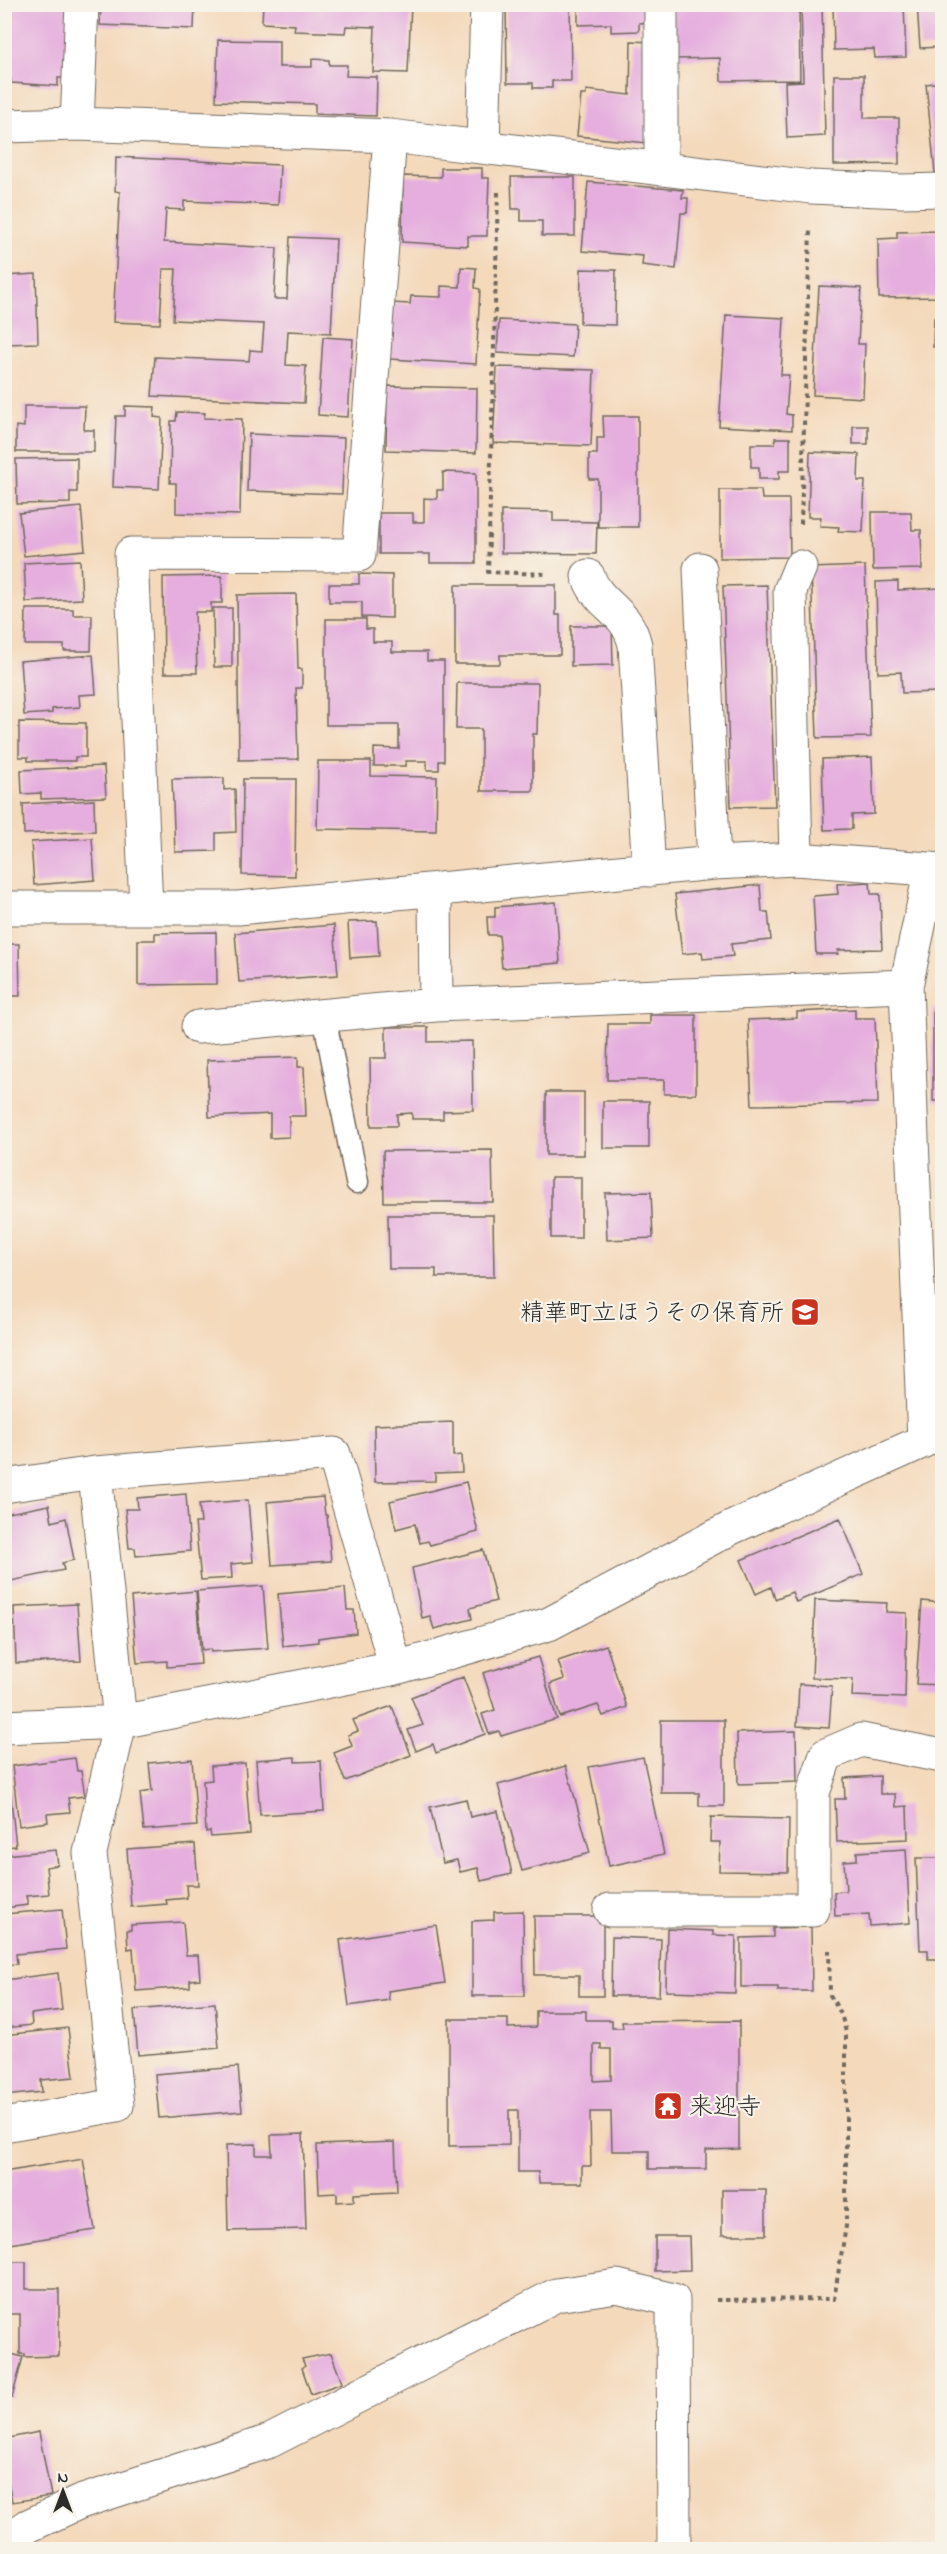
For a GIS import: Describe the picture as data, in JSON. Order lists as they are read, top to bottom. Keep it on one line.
{"places":{"school or university":["精華町立ほうその保育所"],"temple":["来迎寺"]},"north":"top"}
